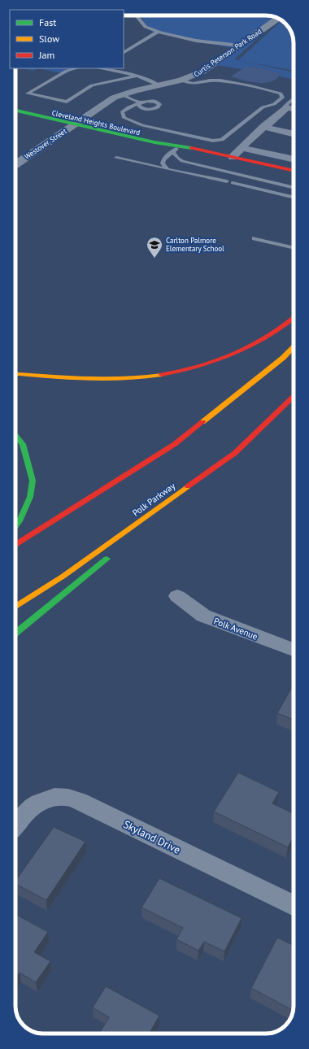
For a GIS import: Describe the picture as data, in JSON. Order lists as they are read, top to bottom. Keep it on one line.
{"streets":{"main road":["Cleveland Heights Boulevard","Polk Parkway"],"street":["Curtis Peterson Park Road","Westover Street","Polk Avenue","Skyland Drive"]},"crossings":[["Curtis Peterson Park Road","Cleveland Heights Boulevard"],["Curtis Peterson Park Road","Westover Street"],["Cleveland Heights Boulevard","Westover Street"]],"places":{"school or university":["Carlton Palmore Elementary School"]},"legend":["Fast","Slow","Jam"]}
